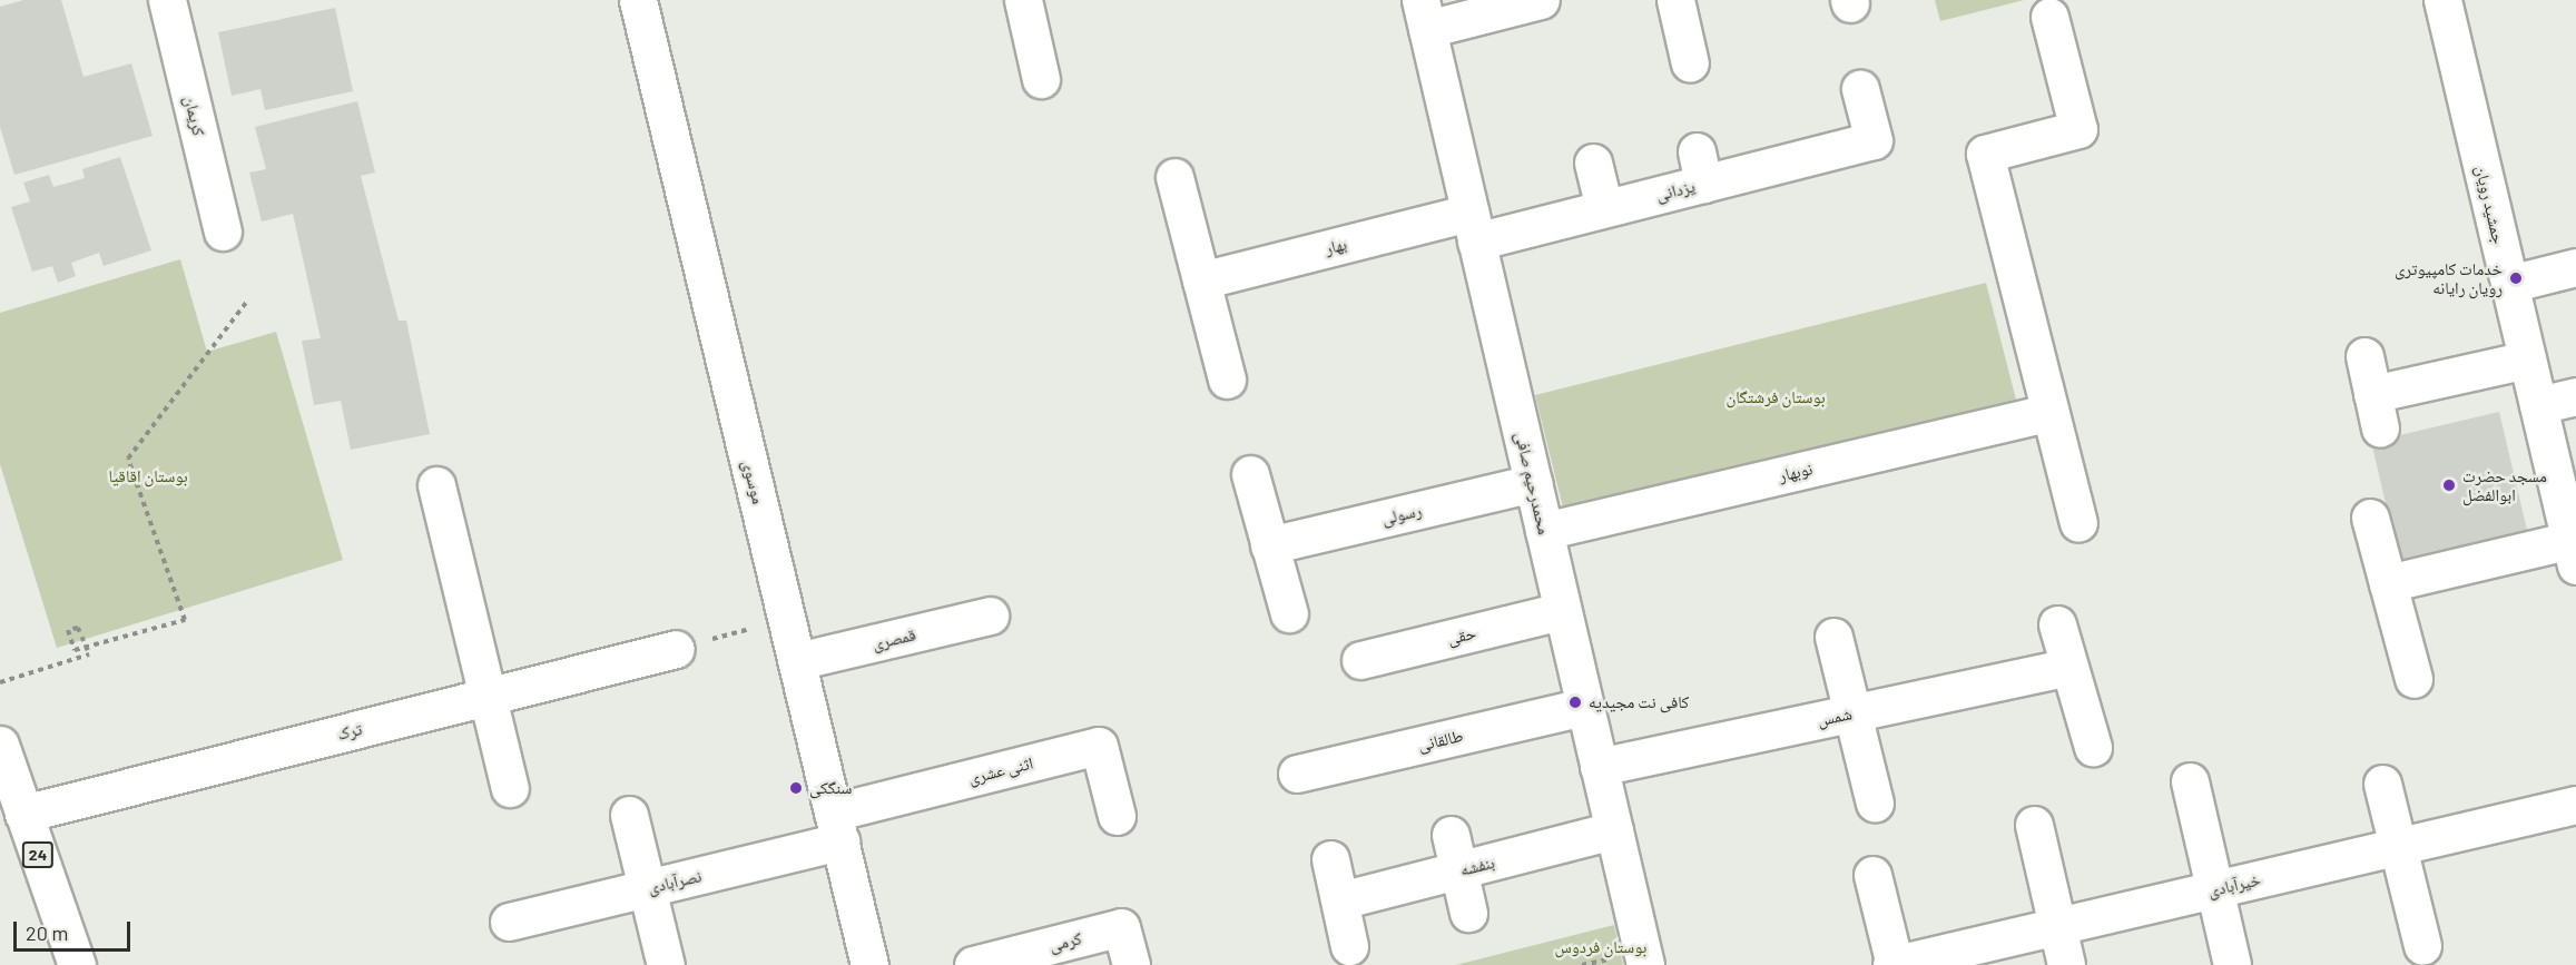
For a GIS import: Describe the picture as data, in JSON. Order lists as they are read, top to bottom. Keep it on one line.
{"streets":{"main road":["کریمان","یزدانی","جمشید رویان","بهار","نوبهار","موسوی","محمدرحیم صافی","رسولی","حقی","قمصری","شمس","ترک","طالقانی","اثنی عشری","24","بنفشه","نصرآبادی","خیرآبادی","کرمی"]},"crossings":[["یزدانی","بهار"],["یزدانی","محمدرحیم صافی"],["بهار","محمدرحیم صافی"],["نوبهار","محمدرحیم صافی"],["موسوی","قمصری"],["موسوی","اثنی عشری"],["موسوی","نصرآبادی"],["محمدرحیم صافی","رسولی"],["محمدرحیم صافی","حقی"],["محمدرحیم صافی","شمس"],["محمدرحیم صافی","طالقانی"],["محمدرحیم صافی","بنفشه"],["ترک","24"],["اثنی عشری","نصرآبادی"]],"parks":["بوستان فرشتگان","بوستان اقاقیا","بوستان فردوس"],"places":["خدمات کامپیوتری رویان رایانه","مسجد حضرت ابوالفضل","کافی نت مجیدیه","سنگکی"],"scale_bar":"20 m"}
